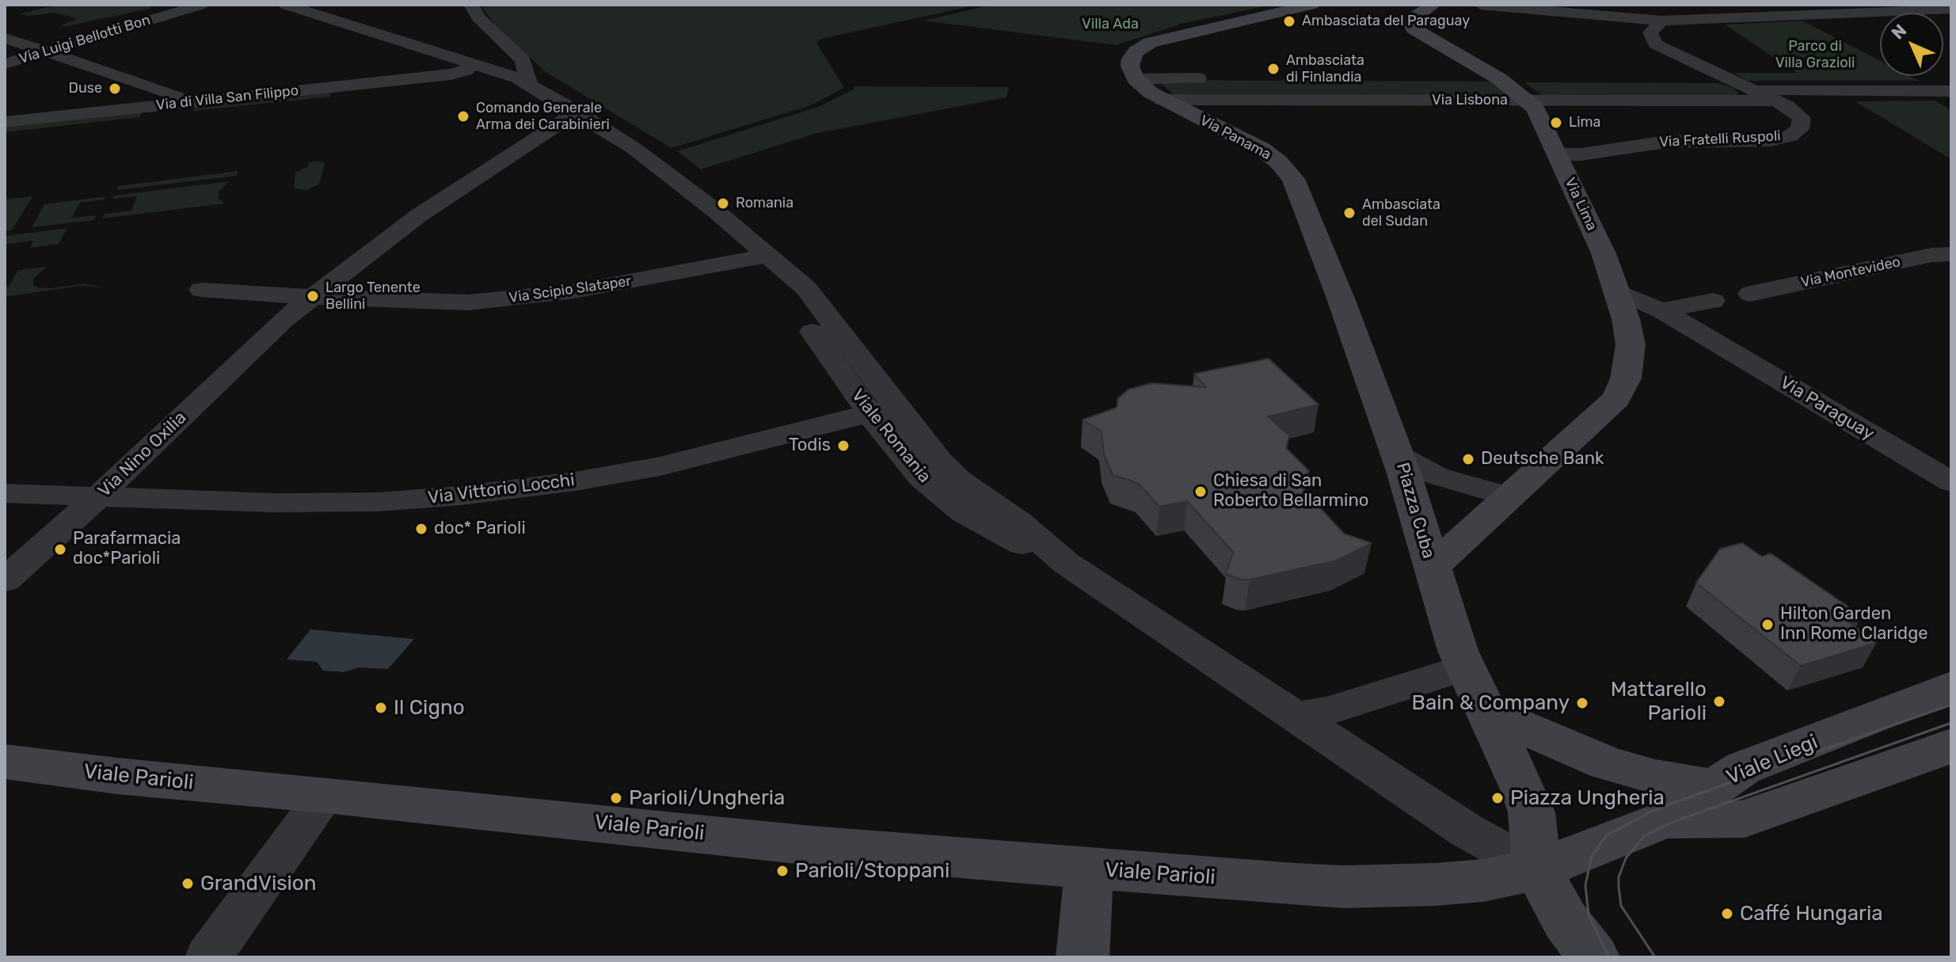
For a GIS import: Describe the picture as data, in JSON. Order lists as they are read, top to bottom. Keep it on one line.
{"streets":{"street":["Via Luigi Bellotti Bon","Via di Villa San Filippo","Via Lisbona","Via Panama","Via Fratelli Ruspoli","Via Lima","Via Montevideo","Via Scipio Slataper","Via Paraguay","Viale Romania","Via Nino Oxilia","Via Vittorio Locchi","Piazza Cuba","Viale Liegi","Viale Parioli"]},"crossings":[["Via Lisbona","Via Panama"],["Via Lisbona","Via Fratelli Ruspoli"],["Via Lisbona","Via Lima"],["Via Panama","Piazza Cuba"],["Via Fratelli Ruspoli","Via Lima"],["Via Lima","Via Paraguay"],["Via Lima","Piazza Cuba"],["Via Scipio Slataper","Viale Romania"],["Via Scipio Slataper","Via Nino Oxilia"],["Viale Romania","Via Vittorio Locchi"],["Via Nino Oxilia","Via Vittorio Locchi"]],"parks":["Villa Ada","Parco di Villa Grazioli"],"places":["Ambasciata del Paraguay","Ambasciata di Finlandia","Duse","Comando Generale Arma dei Carabinieri","Lima","Romania","Ambasciata del Sudan","Largo Tenente Bellini","Todis","Deutsche Bank","Chiesa di San Roberto Bellarmino","doc* Parioli","Parafarmacia doc*Parioli","Hilton Garden Inn Rome Claridge","Mattarello Parioli","Bain & Company","Il Cigno","Parioli/Ungheria","Piazza Ungheria","Parioli/Stoppani","GrandVision","Caffé Hungaria"],"north":"top left"}
